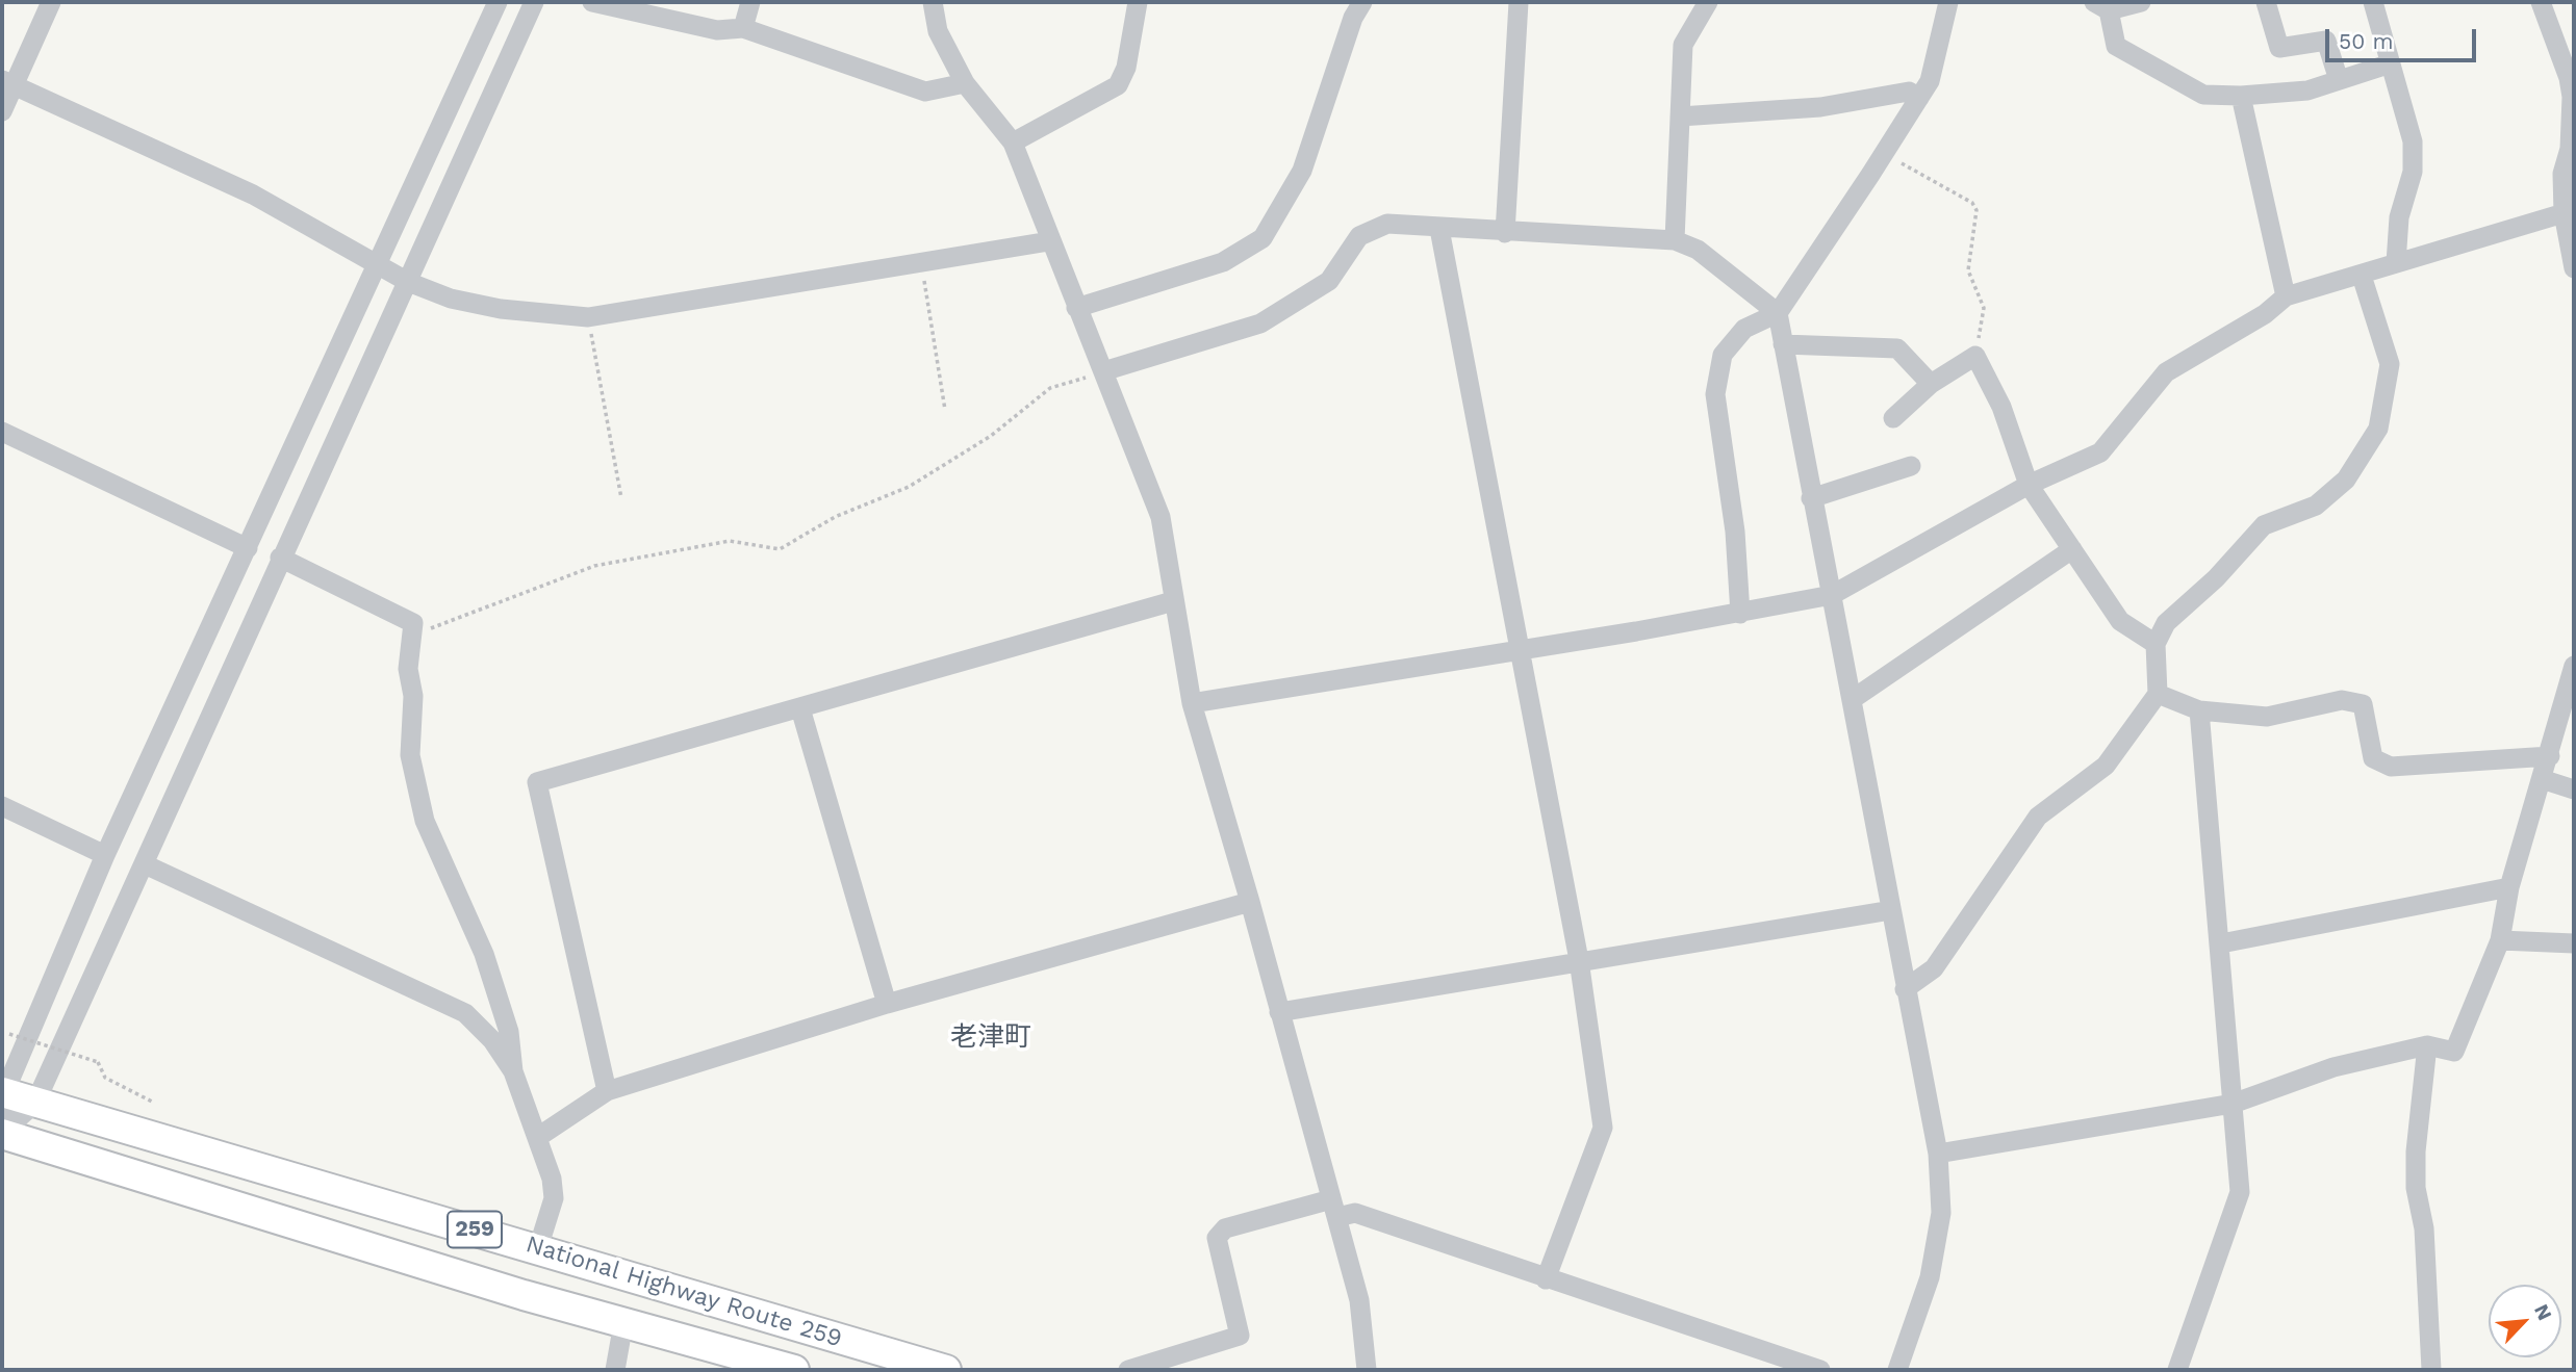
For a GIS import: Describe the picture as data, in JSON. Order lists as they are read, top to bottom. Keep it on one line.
{"streets":{"highway":["259","National Highway Route 259"]},"districts":["老津町"],"scale_bar":"50 m","north":"top right"}
